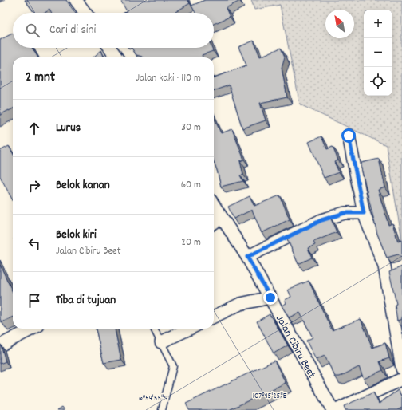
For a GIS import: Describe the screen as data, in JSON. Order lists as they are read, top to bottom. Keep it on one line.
{"streets":{"street":["Jalan Cibiru Beet"]},"north":"top left","page":{"map_buttons":["+","−"],"search":"Cari di sini","heading":["2 mnt","Jalan kaki · 110 m"],"list":[["Lurus","30 m"],["Belok kanan","60 m"],["Belok kiri","Jalan Cibiru Beet","20 m"],"Tiba di tujuan"]},"coordinates":["107°45'25\"E","6°54'55\"S"]}
